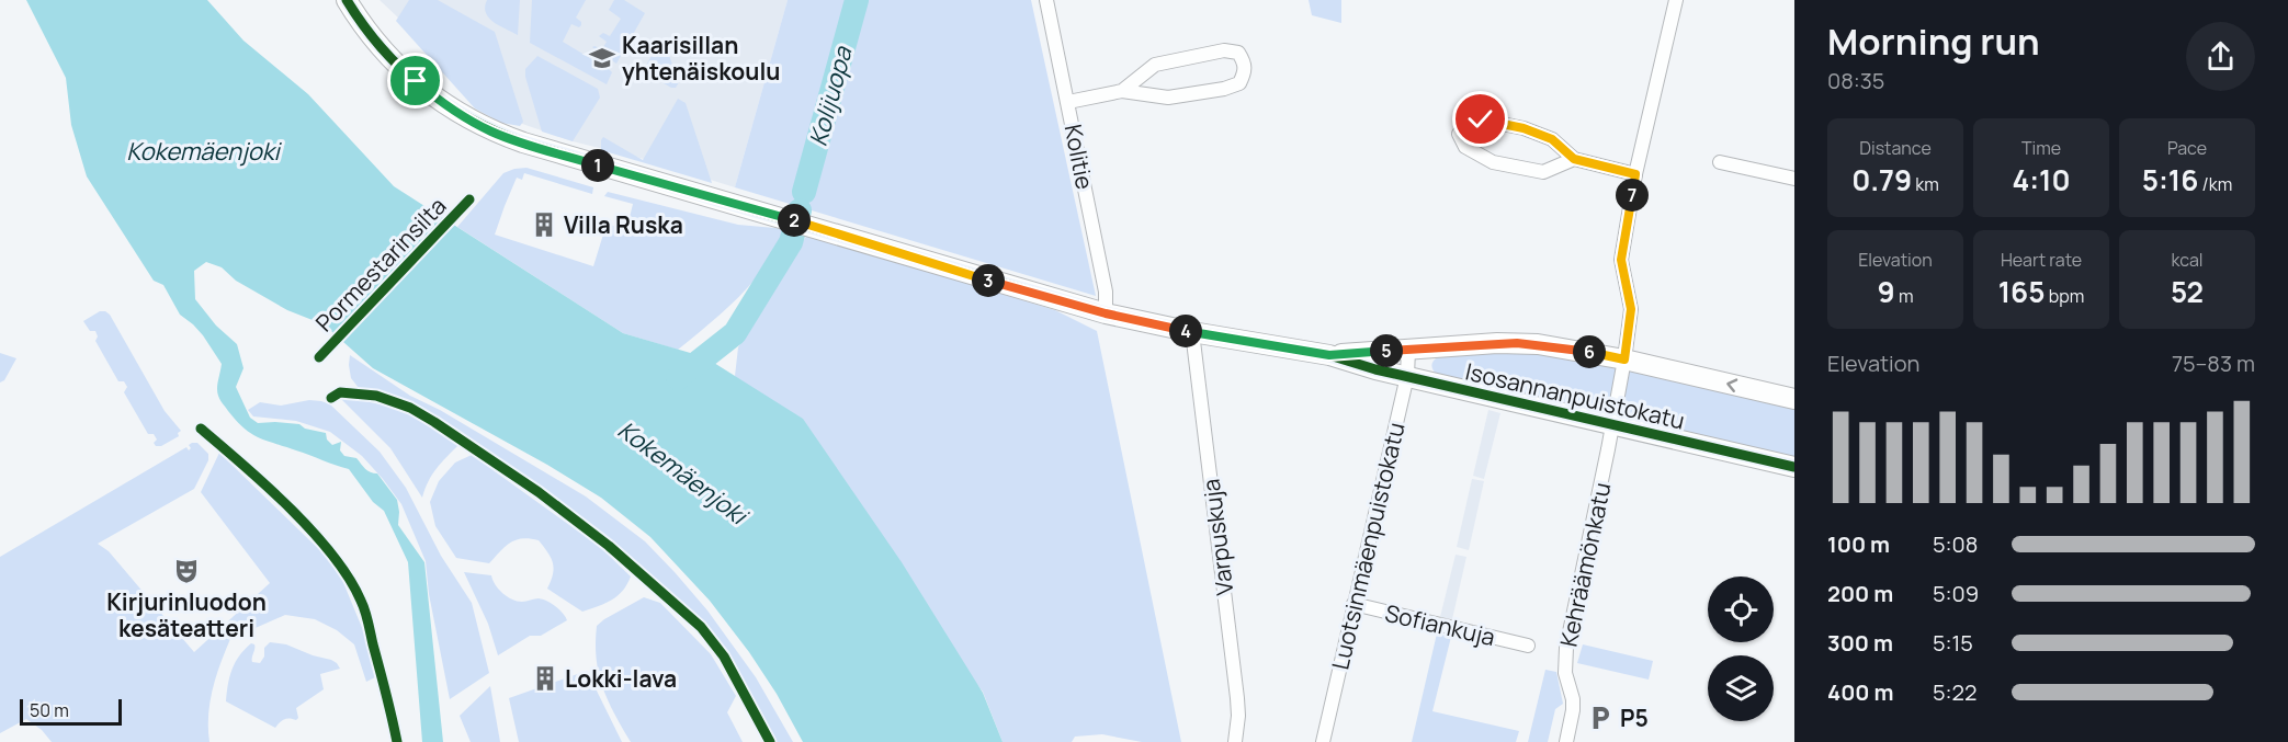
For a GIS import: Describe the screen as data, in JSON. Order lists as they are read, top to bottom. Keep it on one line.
{"streets":{"street":["Kolitie","Isosannanpuistokatu","Varpuskuja","Luotsinmäenpuistokatu","Kehräämönkatu","Sofiankuja"],"cycle path":["Pormestarinsilta"]},"crossings":[["Kolitie","Isosannanpuistokatu"],["Isosannanpuistokatu","Varpuskuja"],["Isosannanpuistokatu","Luotsinmäenpuistokatu"],["Isosannanpuistokatu","Kehräämönkatu"],["Luotsinmäenpuistokatu","Sofiankuja"]],"water":["Kolijuopa","Kokemäenjoki"],"places":{"school or university":["Kaarisillan yhtenäiskoulu"],"building":["Villa Ruska","Lokki-lava"],"theatre":["Kirjurinluodon kesäteatteri"],"parking":["P5"]},"scale_bar":"50 m","page":{"heading":["Morning run","08:35"],"stats":[["Distance","0.79 km"],["Time","4:10"],["Pace","5:16 /km"],["Elevation","9 m"],["Heart rate","165 bpm"],["kcal","52"]],"pins":["1","7","2","3","4","5","6"],"chart":["Elevation","75–83 m"],"list":[{"name":"100 m","note":"5:08"},{"name":"200 m","note":"5:09"},{"name":"300 m","note":"5:15"},{"name":"400 m","note":"5:22"}],"scale":"50 m"}}
